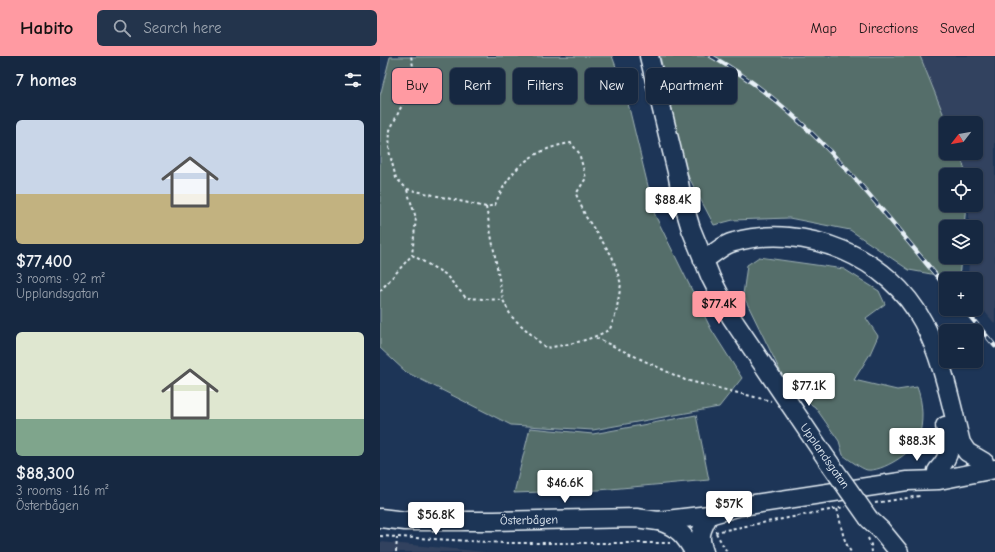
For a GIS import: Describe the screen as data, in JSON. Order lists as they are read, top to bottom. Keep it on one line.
{"streets":{"main road":["Upplandsgatan","Österbågen"]},"north":"bottom left","page":{"header":"Habito","search":"Search here","nav":["Map","Directions","Saved"],"heading":"7 homes","chip":["Buy","Rent","Filters","New","Apartment"],"list":[{"name":"$77,400","note":"3 rooms · 92 m² · Upplandsgatan"},{"name":"$88,300","note":"3 rooms · 116 m² · Österbågen"}],"map_buttons":["+","−"],"price":["$88.4K","$77.4K","$77.1K","$88.3K","$46.6K","$57K","$56.8K"]}}
